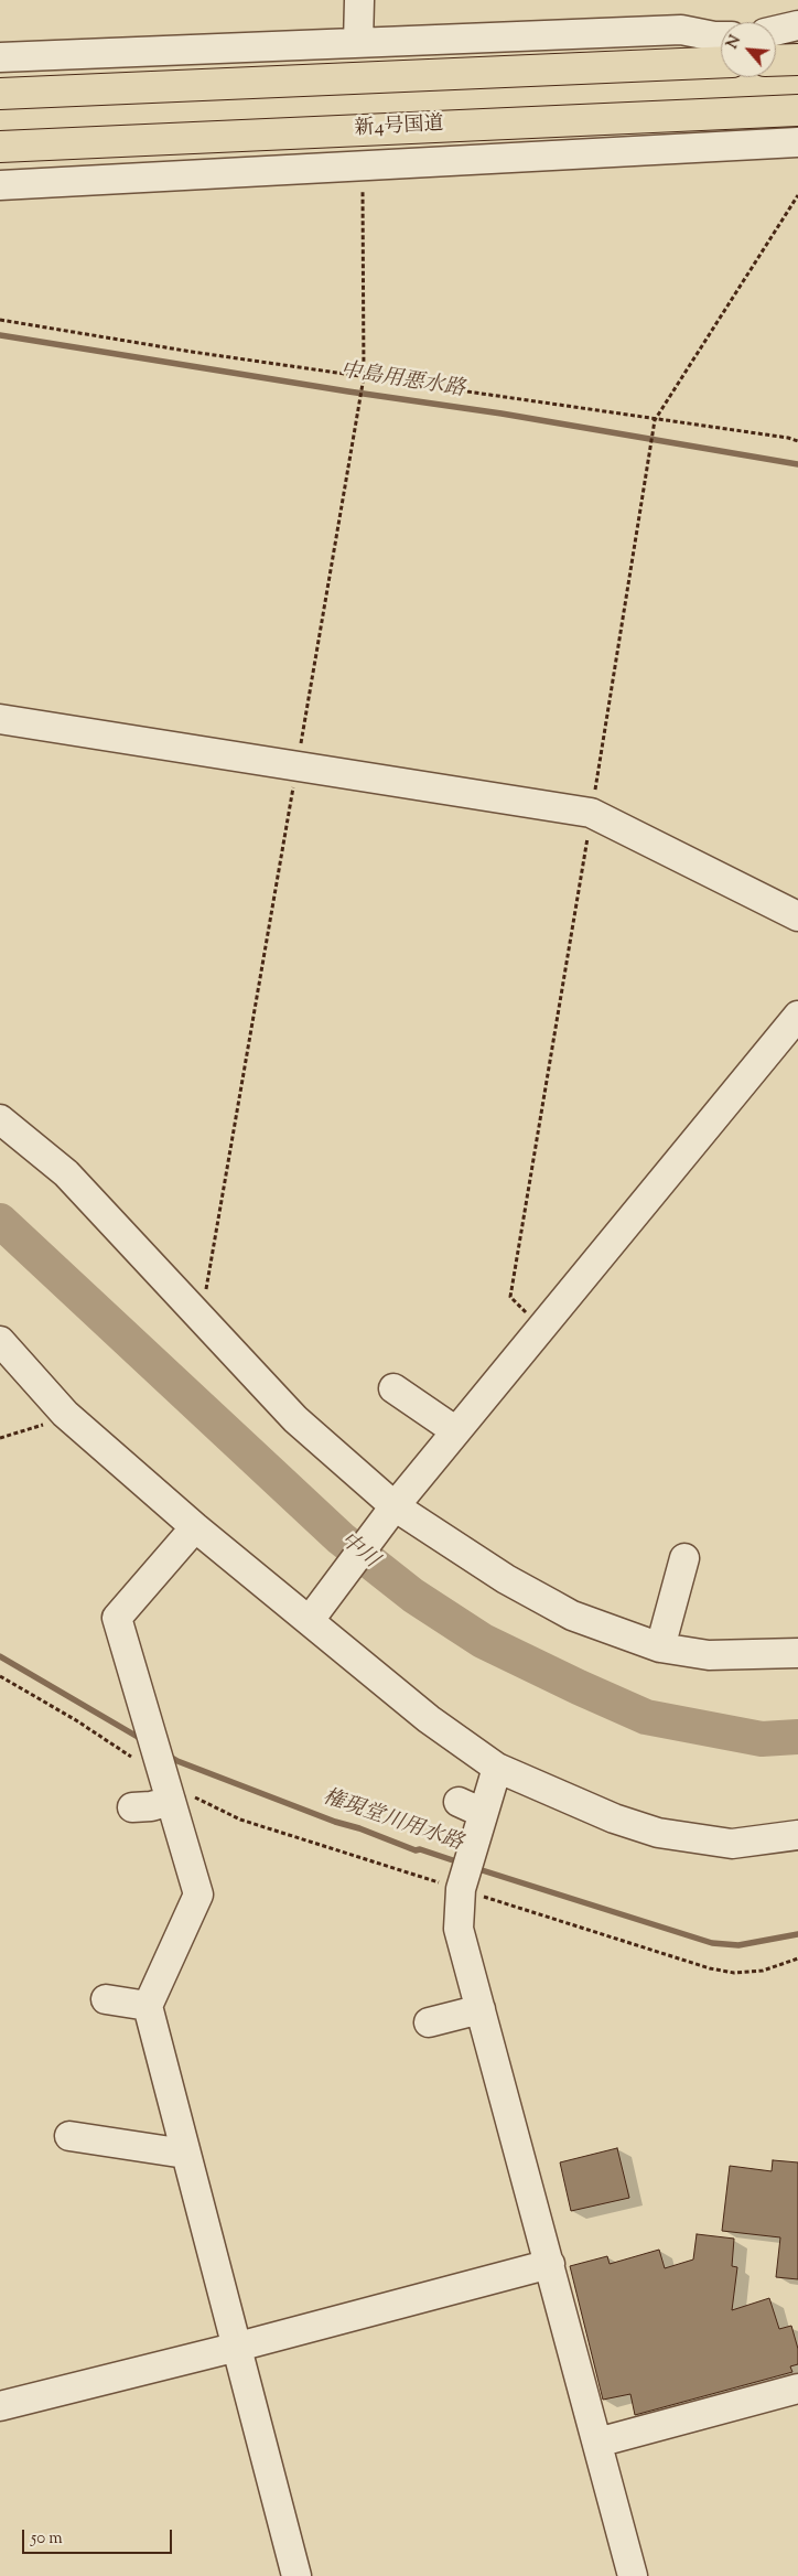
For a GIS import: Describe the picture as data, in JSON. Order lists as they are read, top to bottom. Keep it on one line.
{"streets":{"highway":["新4号国道"]},"water":["中島用悪水路","中川","権現堂川用水路"],"scale_bar":"50 m","north":"top left"}
